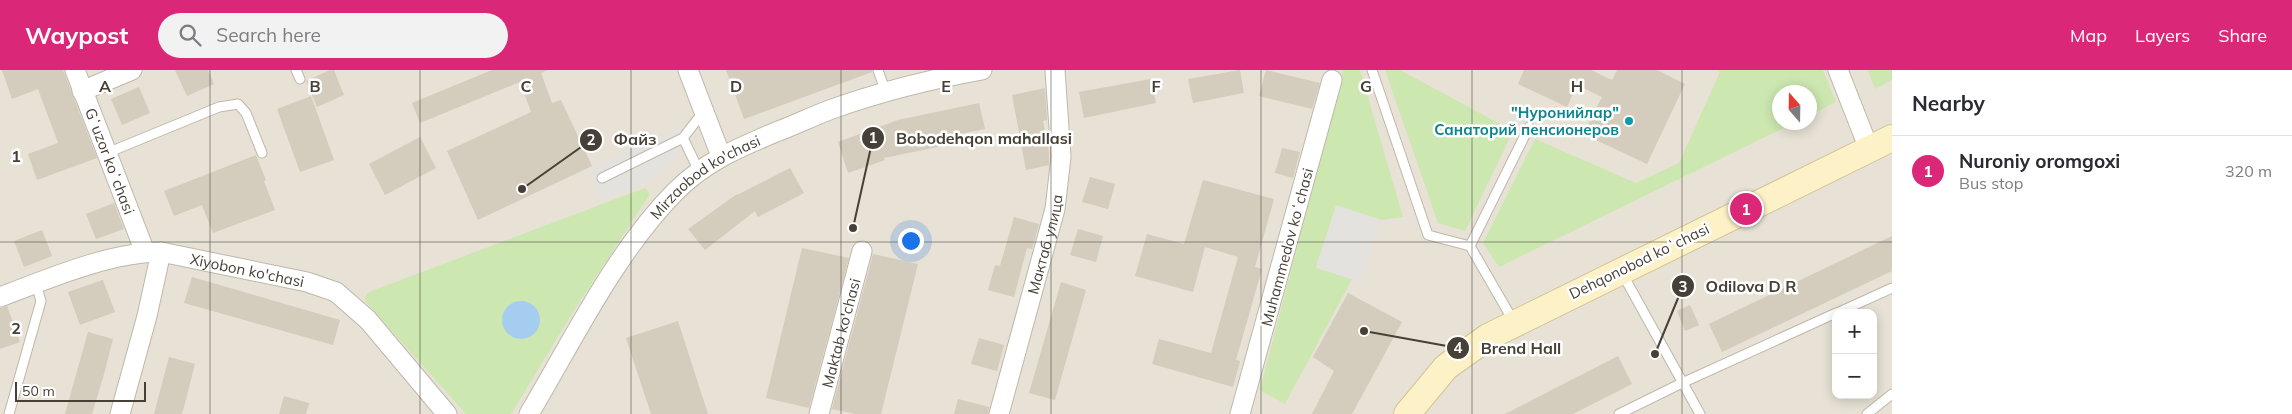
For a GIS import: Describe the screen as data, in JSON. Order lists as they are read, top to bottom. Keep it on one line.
{"streets":{"main road":["Dehqonobod koʻchasi"],"street":["Gʻuzor koʻchasi","Mirzaobod ko'chasi","Мактаб улица","Muhammedov koʻchasi","Xiyobon ko'chasi","Maktab ko'chasi"]},"crossings":[["Gʻuzor koʻchasi","Xiyobon ko'chasi"]],"places":["\"Нуронийлар\" Санаторий пенсионеров","Файз","Bobodehqon mahallasi","Brend Hall","Odilova D R"],"scale_bar":"50 m","north":"top","page":{"header":"Waypost","search":"Search here","nav":["Map","Layers","Share"],"heading":"Nearby","list":[{"mark":"1","name":"Nuroniy oromgoxi","note":"Bus stop","value":"320 m"}],"pins":"1","map_buttons":["+","−"],"scale":"50 m"},"grid":{"columns":["A","B","C","D","E","F","G","H"],"rows":["1","2"]}}
